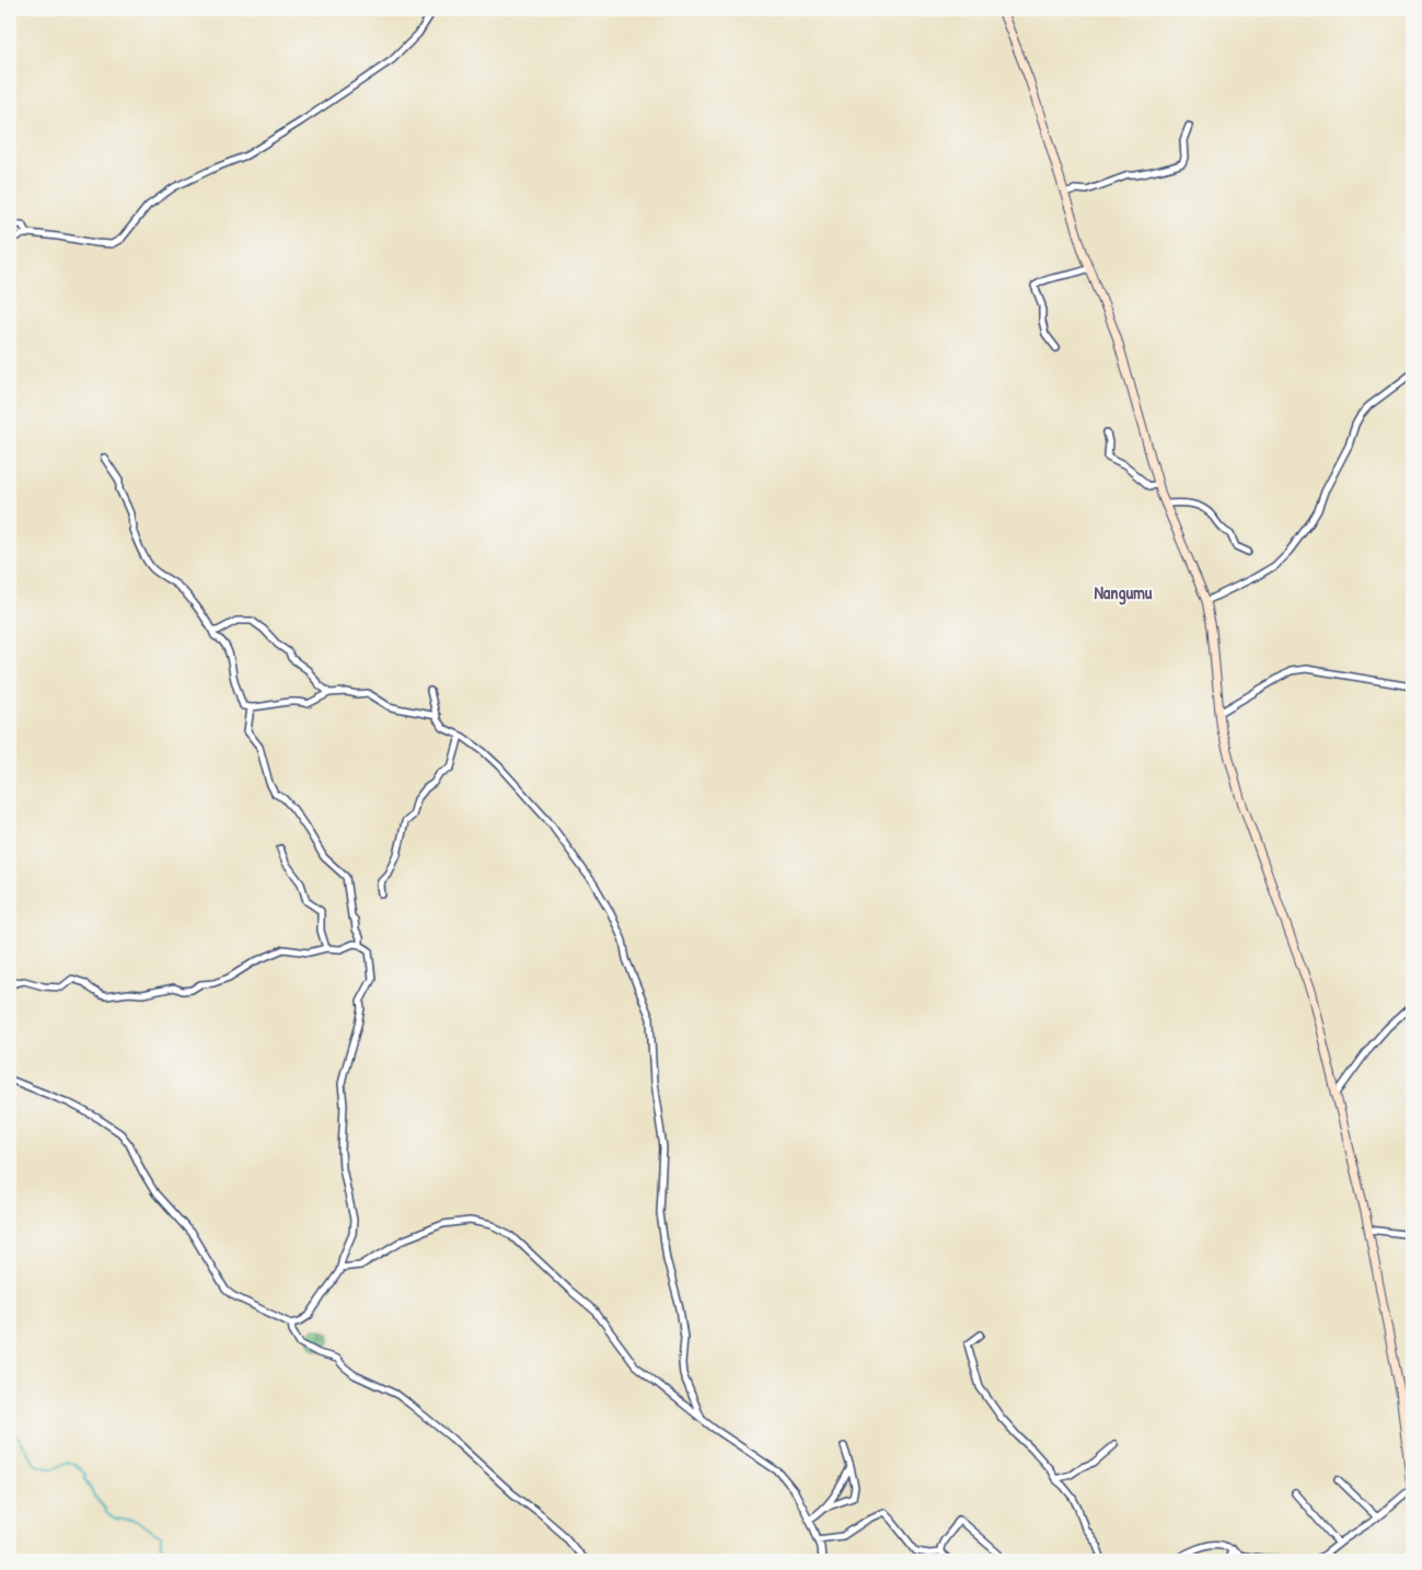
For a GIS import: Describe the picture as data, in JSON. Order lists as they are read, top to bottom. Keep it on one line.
{"districts":["Nangumu"]}
